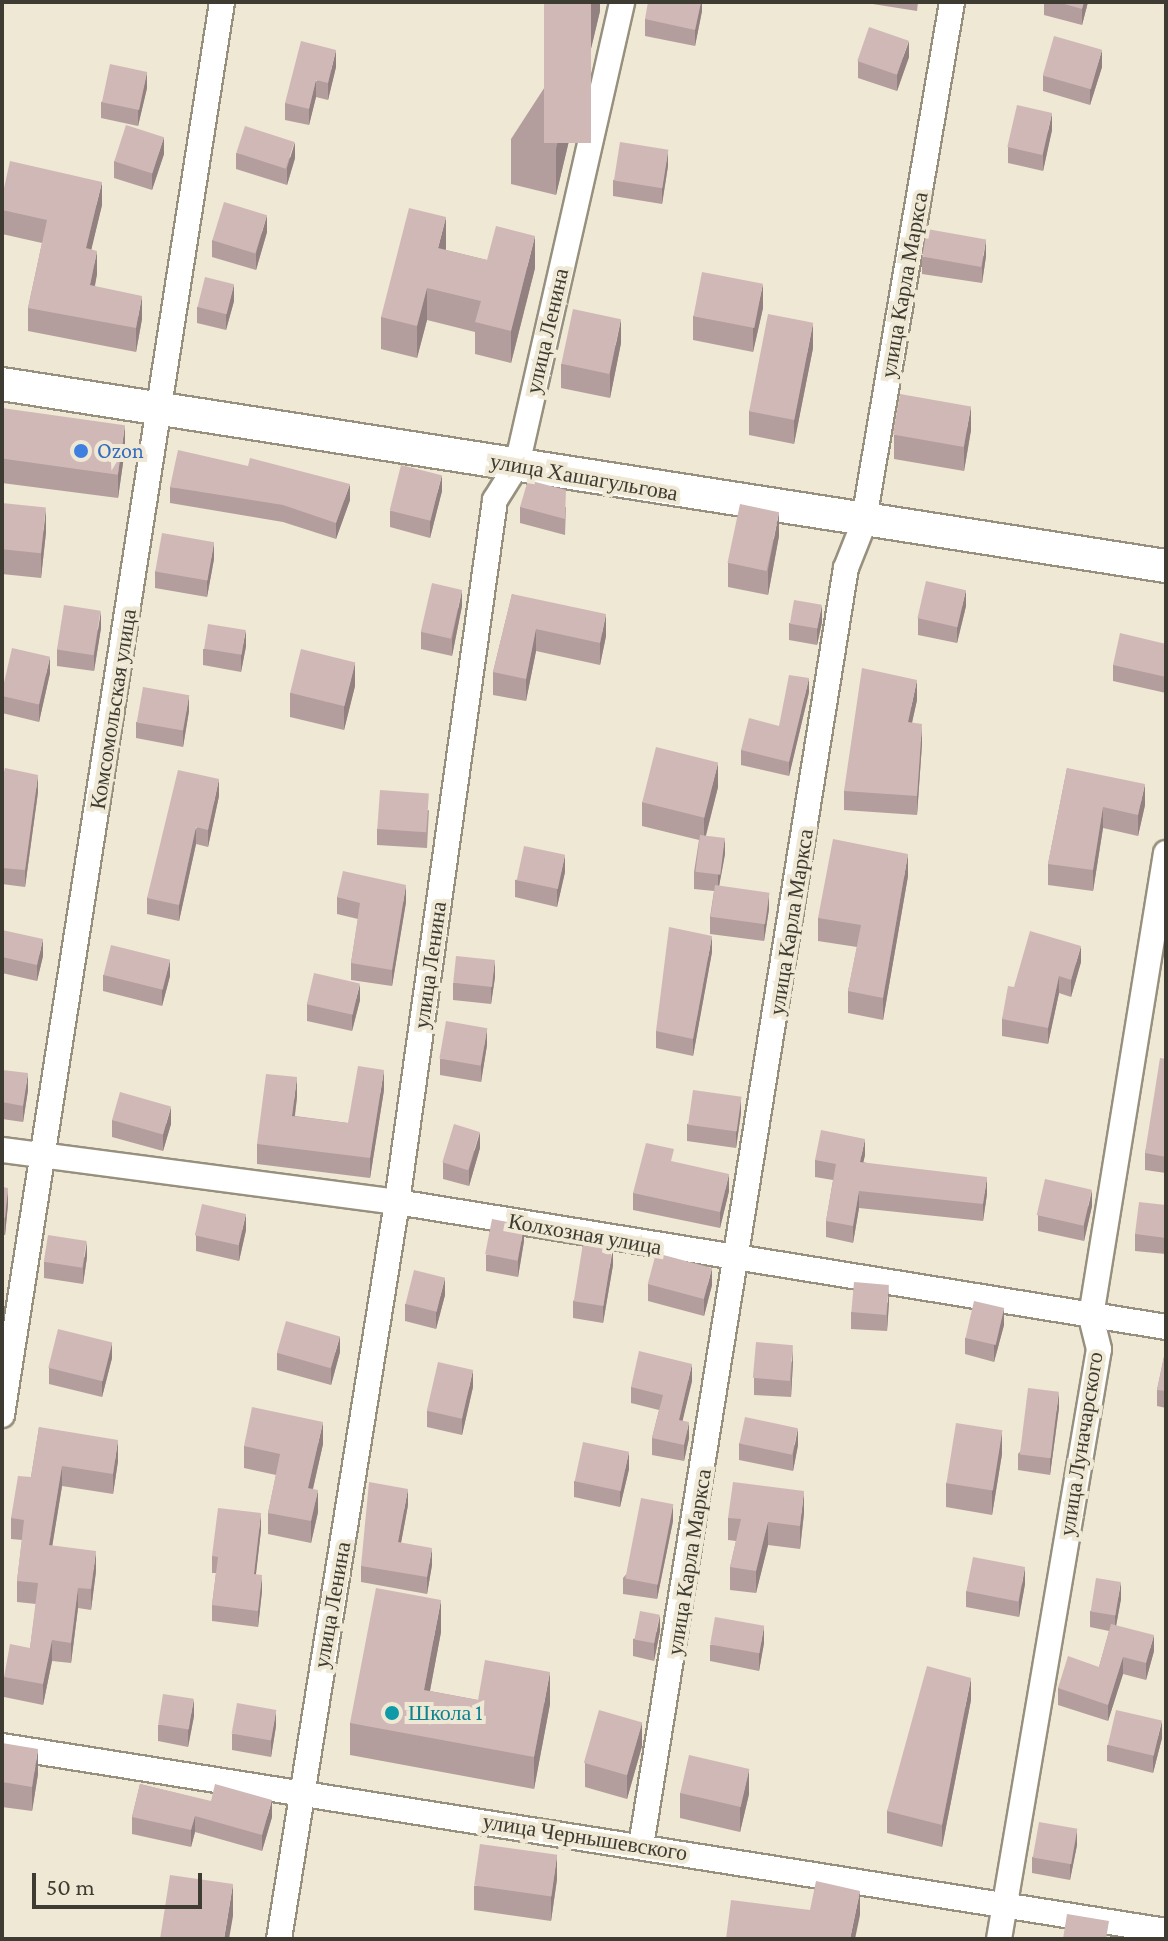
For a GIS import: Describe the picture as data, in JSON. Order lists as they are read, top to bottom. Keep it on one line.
{"streets":{"main road":["улица Хашагульгова"],"street":["улица Карла Маркса","улица Ленина","Комсомольская улица","Колхозная улица","улица Луначарского","улица Чернышевского"]},"crossings":[["улица Карла Маркса","улица Хашагульгова"],["улица Карла Маркса","Колхозная улица"],["улица Карла Маркса","улица Чернышевского"],["улица Ленина","улица Хашагульгова"],["улица Ленина","Колхозная улица"],["улица Ленина","улица Чернышевского"],["улица Хашагульгова","Комсомольская улица"],["Комсомольская улица","Колхозная улица"],["Колхозная улица","улица Луначарского"],["улица Луначарского","улица Чернышевского"]],"places":["Ozon","Школа 1"],"scale_bar":"50 m"}
